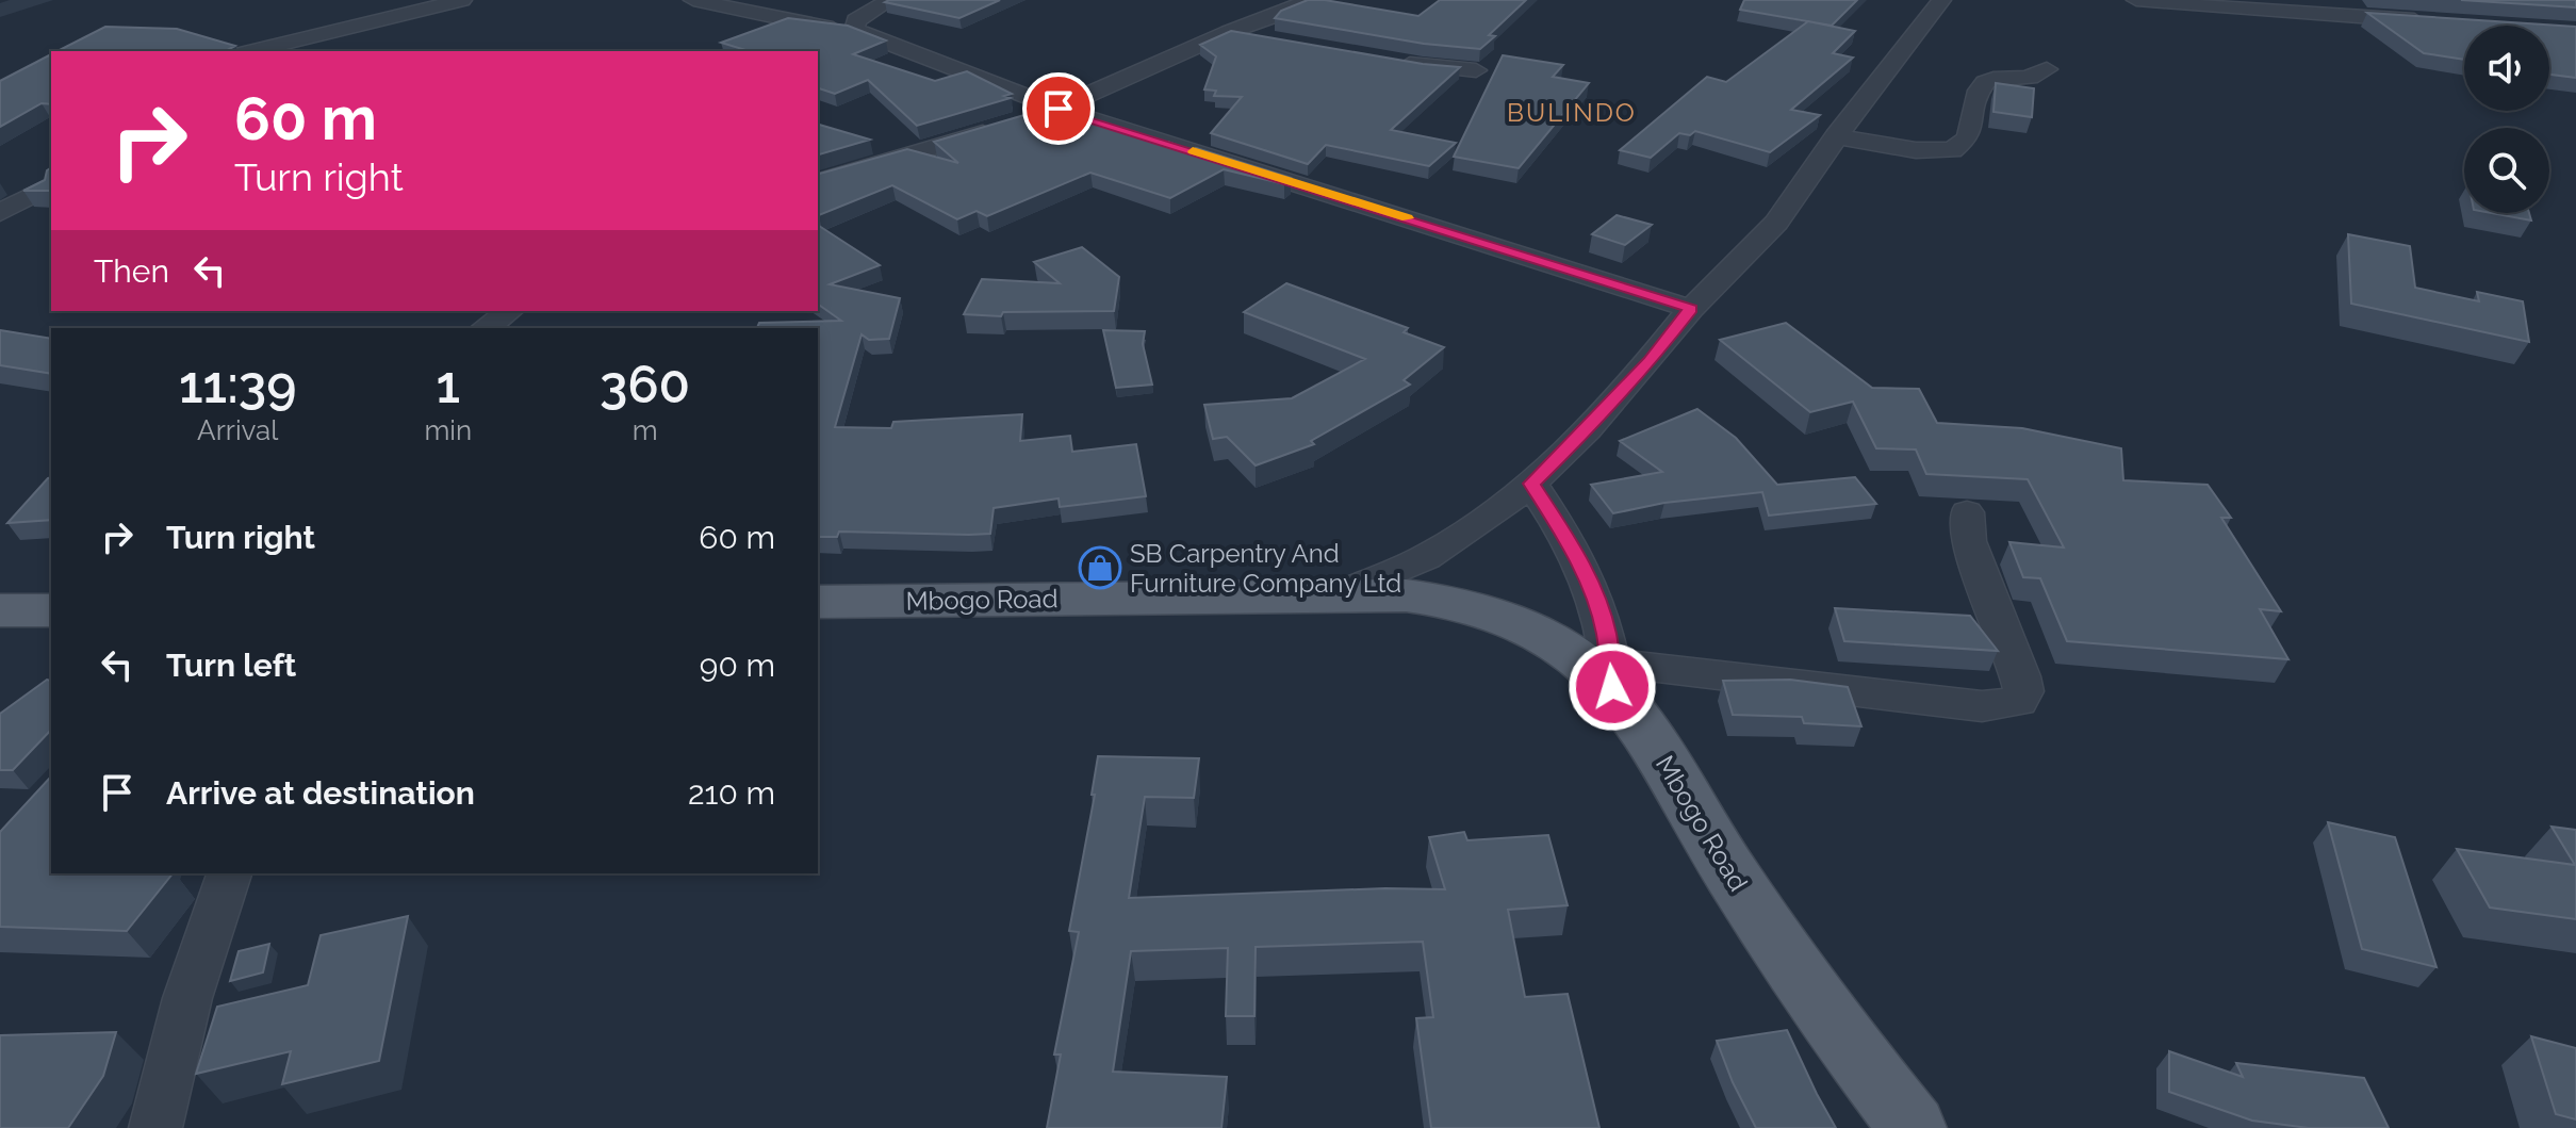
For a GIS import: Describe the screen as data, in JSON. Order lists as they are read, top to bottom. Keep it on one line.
{"streets":{"main road":["Mbogo Road"]},"districts":["BULINDO"],"places":{"shop":["SB Carpentry And Furniture Company Ltd"]},"page":{"turn":["60 m","Turn right"],"then":"Then","eta":["11:39","Arrival","1","min","360","m"],"list":[{"name":"Turn right","value":"60 m"},{"name":"Turn left","value":"90 m"},{"name":"Arrive at destination","value":"210 m"}]}}
